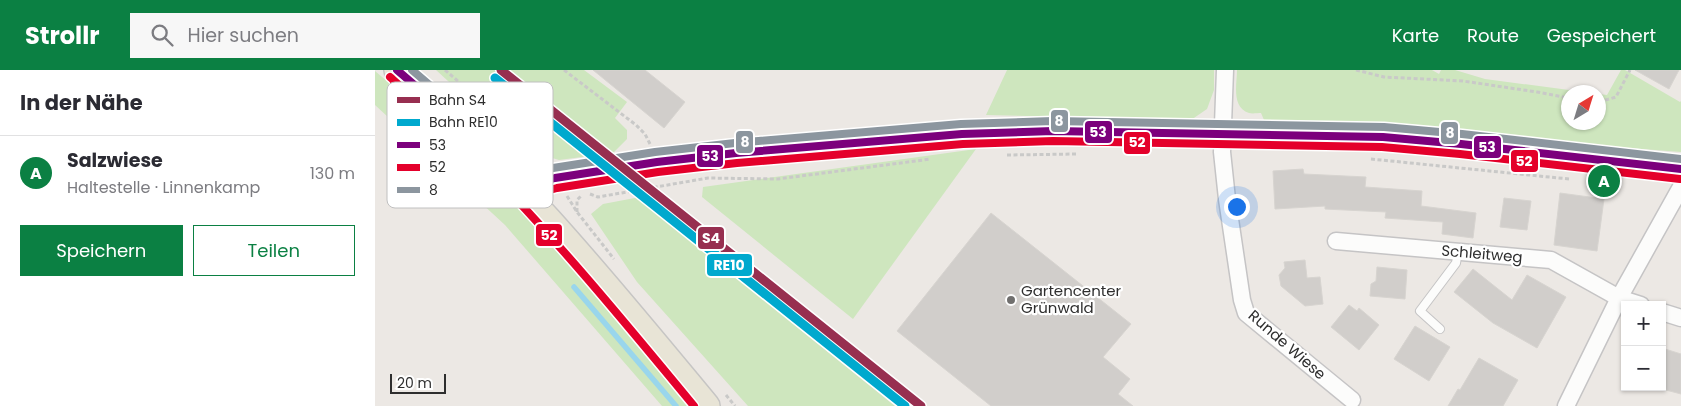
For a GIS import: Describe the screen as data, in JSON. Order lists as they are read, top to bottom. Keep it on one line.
{"streets":{"street":["Schleitweg","Runde Wiese"]},"places":["Gartencenter Grünwald"],"lines":["rail line S4","transit line 53","transit line 8","transit line 52","rail line RE10"],"legend":["Bahn S4","Bahn RE10","53","52","8"],"scale_bar":"20 m","north":"top right","page":{"header":"Strollr","search":"Hier suchen","nav":["Karte","Route","Gespeichert"],"heading":"In der Nähe","list":[{"mark":"A","name":"Salzwiese","note":"Haltestelle · Linnenkamp","value":"130 m"}],"pins":"A","buttons":["Speichern","Teilen"],"map_buttons":["+","−"],"scale":"20 m"}}
